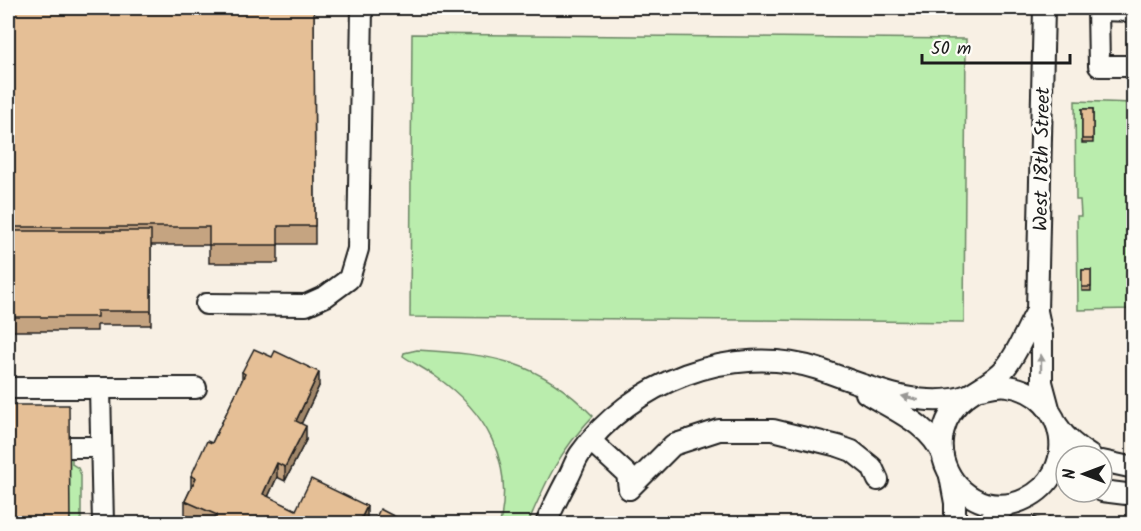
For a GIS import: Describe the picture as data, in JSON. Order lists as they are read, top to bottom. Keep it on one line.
{"streets":{"street":["West 18th Street"]},"scale_bar":"50 m","north":"left"}
